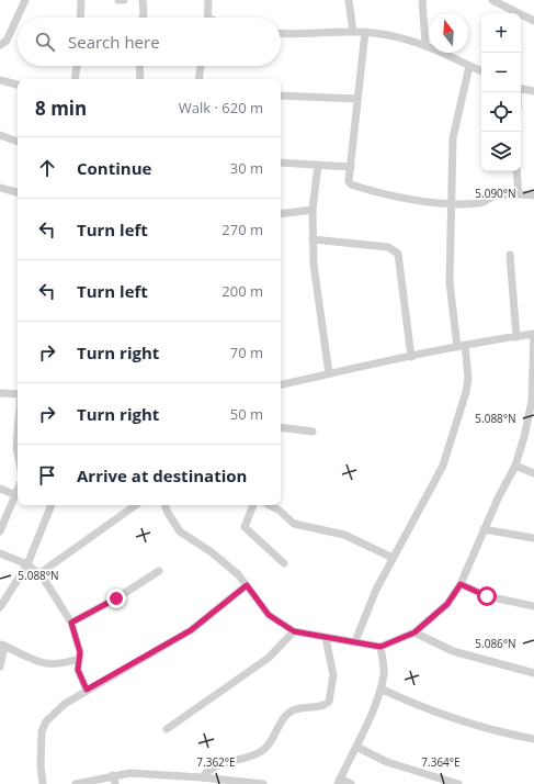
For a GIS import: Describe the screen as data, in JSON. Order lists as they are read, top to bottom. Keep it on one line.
{"north":"top","page":{"map_buttons":["+","−"],"search":"Search here","heading":["8 min","Walk · 620 m"],"list":[["Continue","30 m"],["Turn left","270 m"],["Turn left","200 m"],["Turn right","70 m"],["Turn right","50 m"],"Arrive at destination"]},"coordinates":["5.090°N","5.088°N","5.086°N","7.362°E","7.364°E"]}
